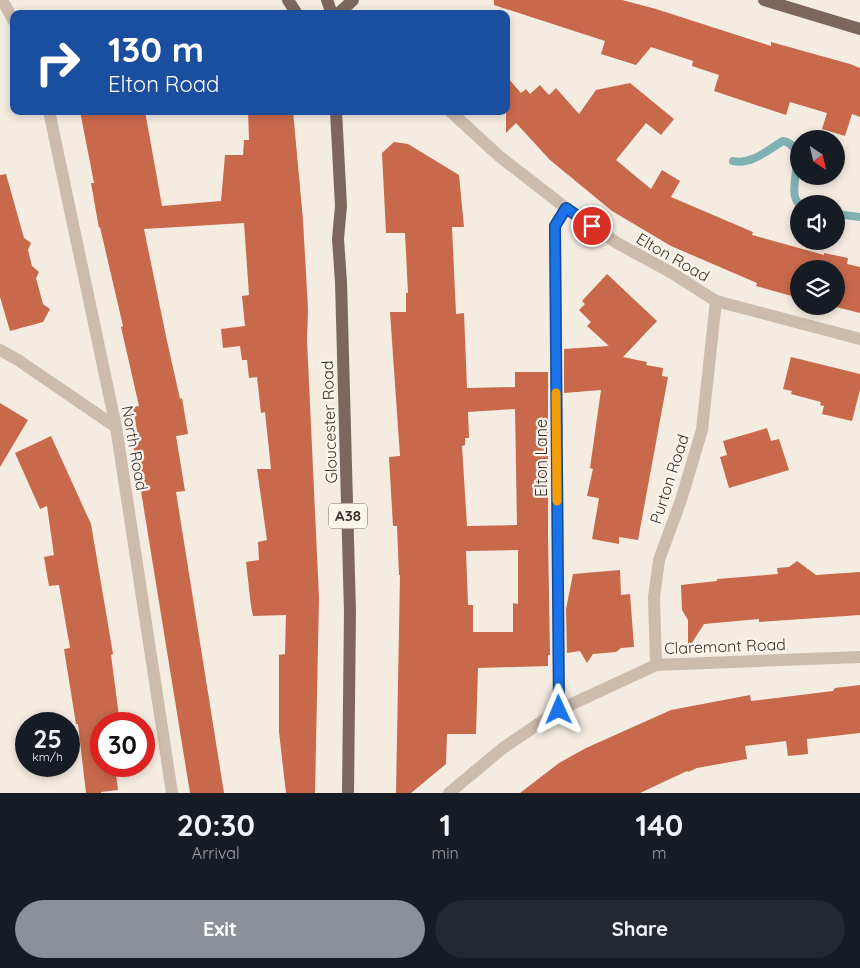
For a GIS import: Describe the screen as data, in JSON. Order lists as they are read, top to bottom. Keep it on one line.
{"streets":{"main road":["Gloucester Road","A38"],"street":["Elton Road","North Road","Elton Lane","Purton Road","Claremont Road"]},"crossings":[["Elton Road","Elton Lane"],["Elton Road","Purton Road"],["Elton Lane","Claremont Road"],["Purton Road","Claremont Road"]],"north":"bottom right","page":{"turn":["130 m","Elton Road"],"speed":"25 km/h","limit":"30","eta":["20:30","Arrival","1","min","140","m"],"buttons":["Exit","Share"]}}
